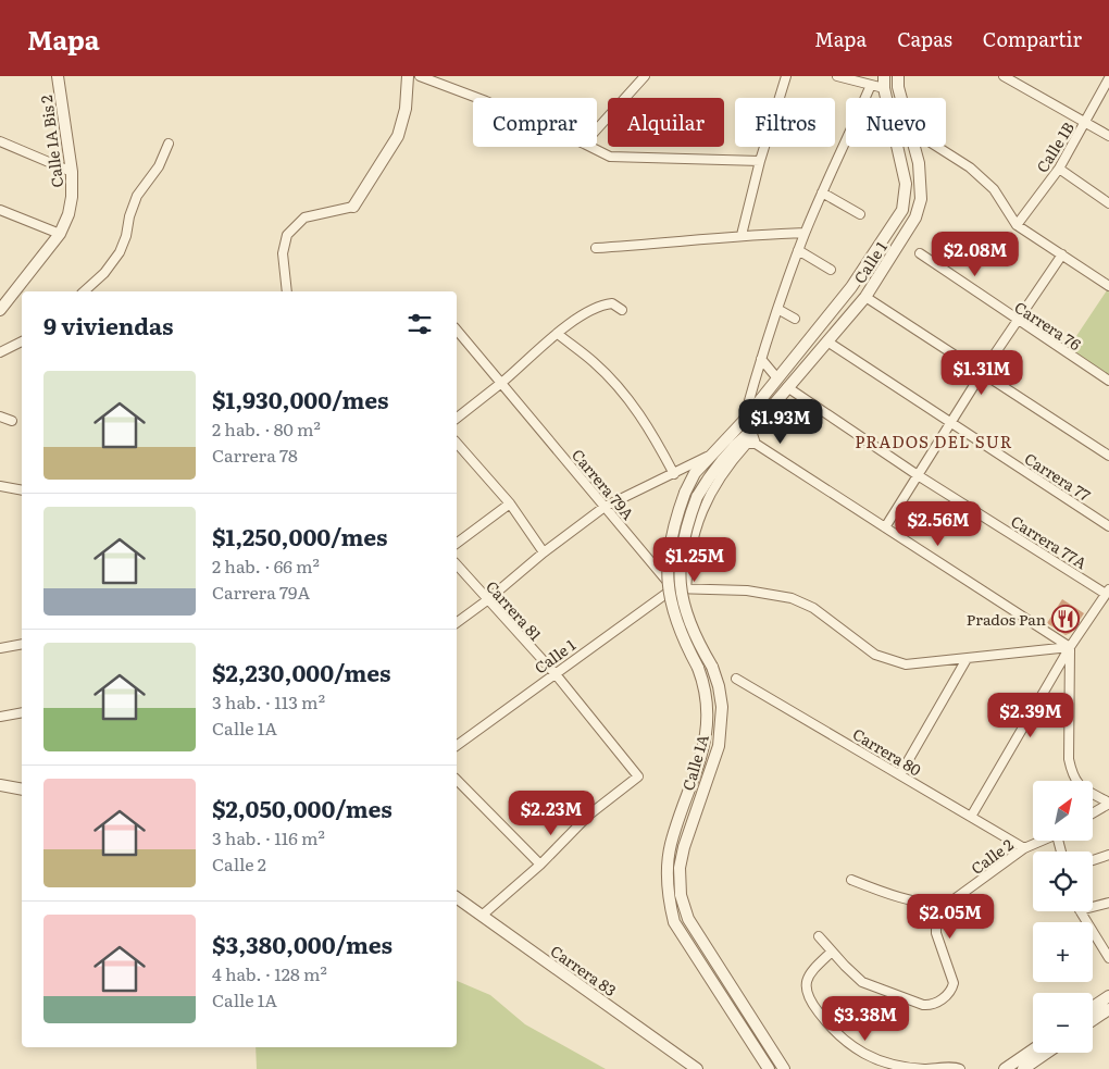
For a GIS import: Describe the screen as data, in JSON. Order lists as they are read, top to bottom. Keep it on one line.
{"streets":{"street":["Calle 1A Bis 2","Calle 1B","Calle 1","Carrera 76","Carrera 77","Carrera 79A","Carrera 77A","Carrera 81","Carrera 80","Calle 1A","Calle 2","Carrera 83"]},"crossings":[["Calle 1","Carrera 77"],["Calle 1","Carrera 79A"],["Calle 1","Carrera 77A"],["Calle 1","Carrera 81"],["Calle 1","Calle 1A"],["Carrera 80","Calle 2"]],"districts":["PRADOS DEL SUR"],"places":{"restaurant":["Prados Pan"]},"north":"top right","page":{"header":"Mapa","nav":["Mapa","Capas","Compartir"],"chip":["Comprar","Alquilar","Filtros","Nuevo"],"price":["$2.08M","$1.31M","$1.93M","$2.56M","$1.25M","$2.39M","$2.23M","$2.05M","$3.38M"],"heading":"9 viviendas","list":[{"name":"$1,930,000/mes","note":"2 hab. · 80 m² · Carrera 78"},{"name":"$1,250,000/mes","note":"2 hab. · 66 m² · Carrera 79A"},{"name":"$2,230,000/mes","note":"3 hab. · 113 m² · Calle 1A"},{"name":"$2,050,000/mes","note":"3 hab. · 116 m² · Calle 2"},{"name":"$3,380,000/mes","note":"4 hab. · 128 m² · Calle 1A"}],"map_buttons":["+","−"]}}
